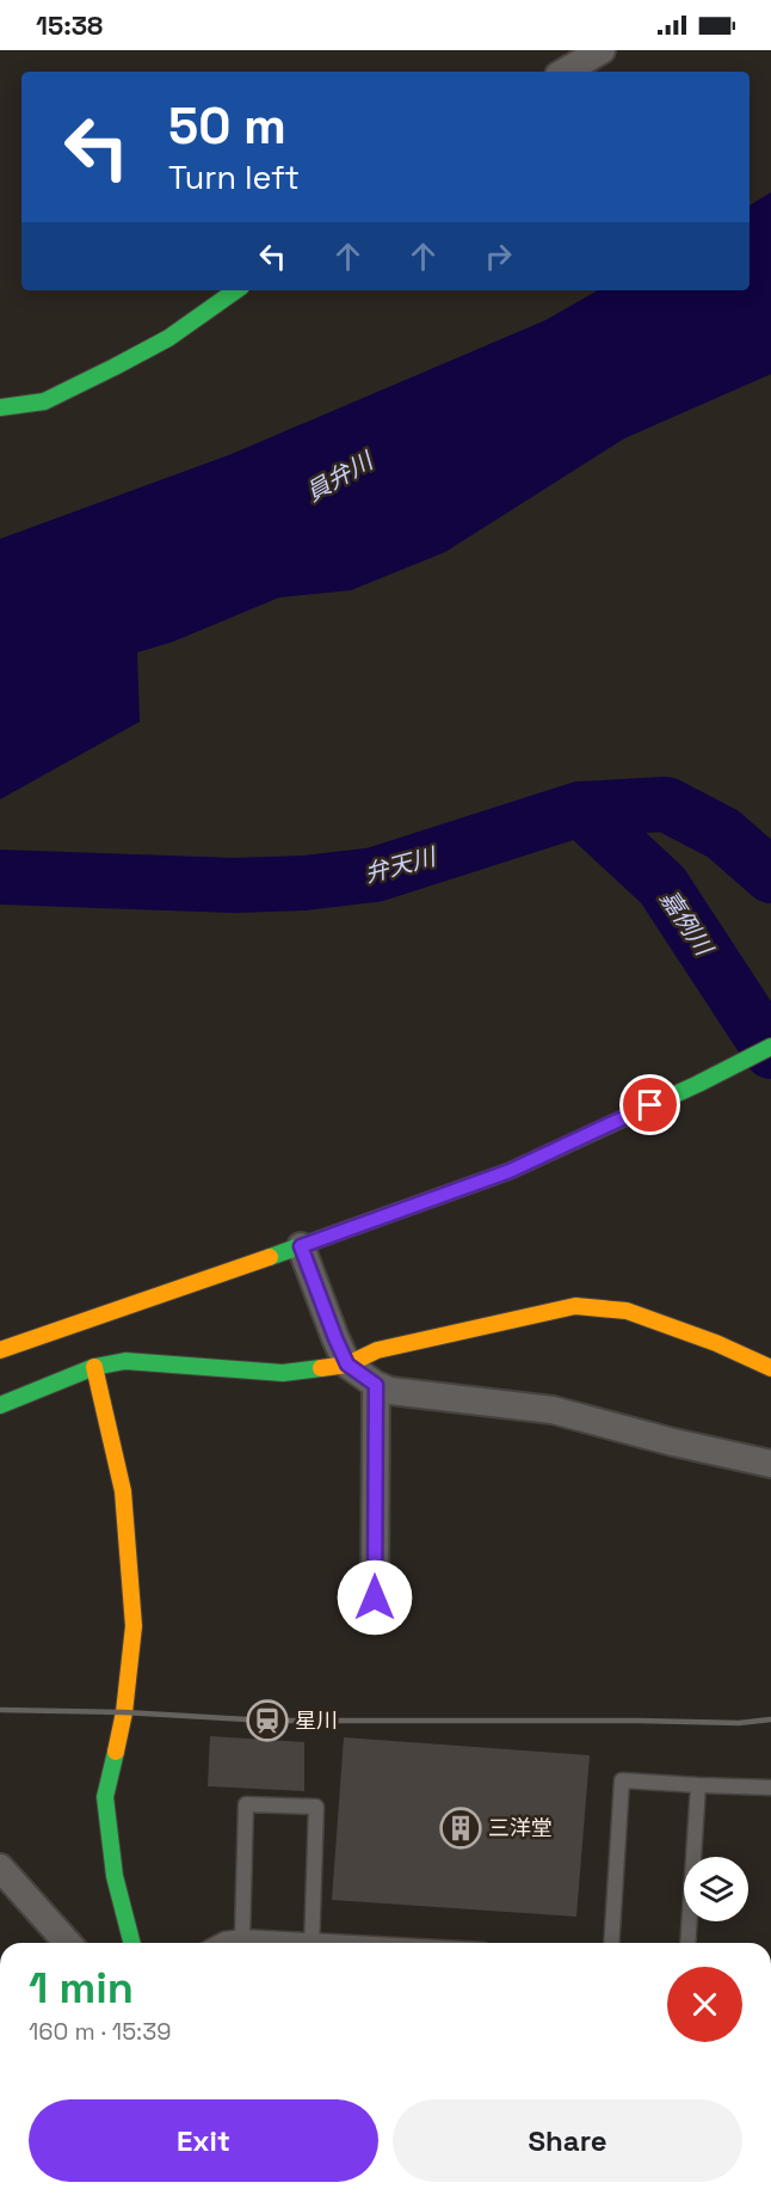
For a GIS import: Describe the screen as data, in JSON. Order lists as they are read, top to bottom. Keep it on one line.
{"water":["員弁川","弁天川","嘉例川"],"places":{"station":["星川"],"building":["三洋堂"]},"page":{"status":"15:38","turn":["50 m","Turn left"],"heading":["1 min","160 m · 15:39"],"buttons":["Exit","Share"]}}
